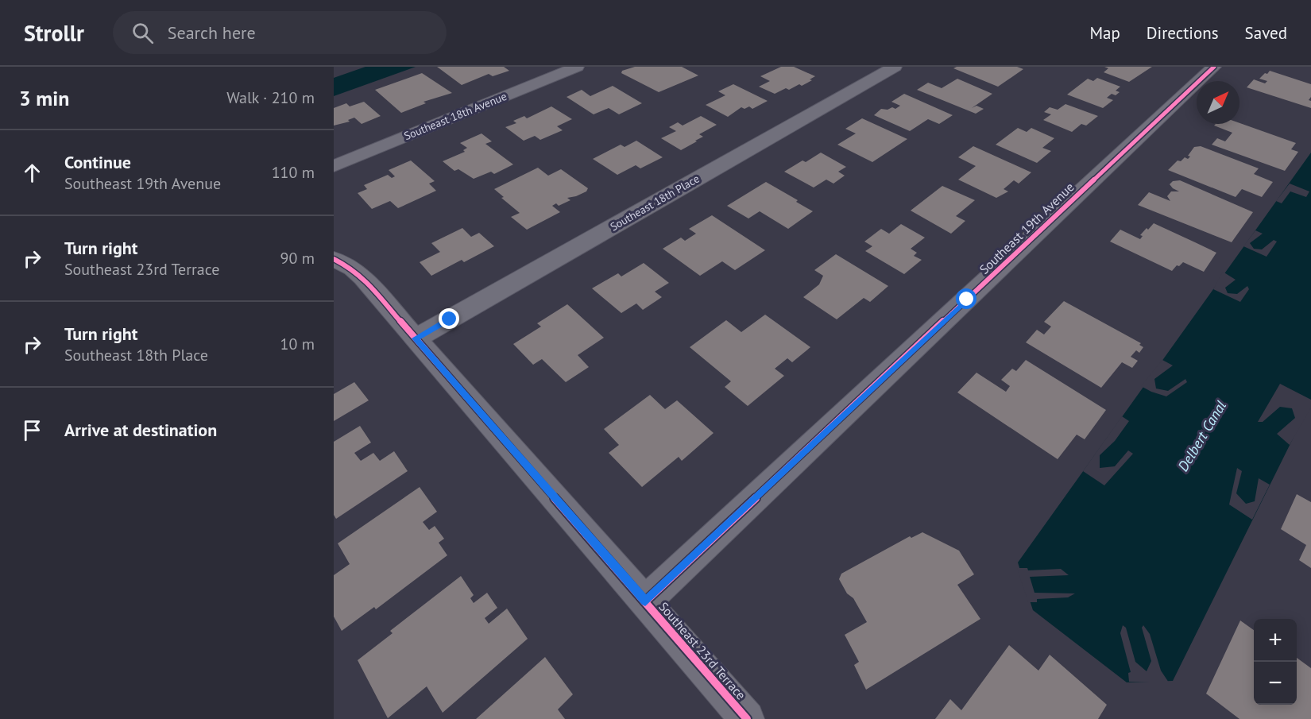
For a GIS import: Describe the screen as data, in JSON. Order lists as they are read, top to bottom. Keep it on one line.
{"streets":{"street":["Southeast 18th Avenue","Southeast 18th Place","Southeast 19th Avenue","Southeast 23rd Terrace"]},"crossings":[["Southeast 18th Place","Southeast 23rd Terrace"],["Southeast 19th Avenue","Southeast 23rd Terrace"]],"water":["Delbert Canal"],"north":"top right","page":{"header":"Strollr","search":"Search here","nav":["Map","Directions","Saved"],"heading":["3 min","Walk · 210 m"],"list":[["Continue","Southeast 19th Avenue","110 m"],["Turn right","Southeast 23rd Terrace","90 m"],["Turn right","Southeast 18th Place","10 m"],"Arrive at destination"],"map_buttons":["+","−"]}}
